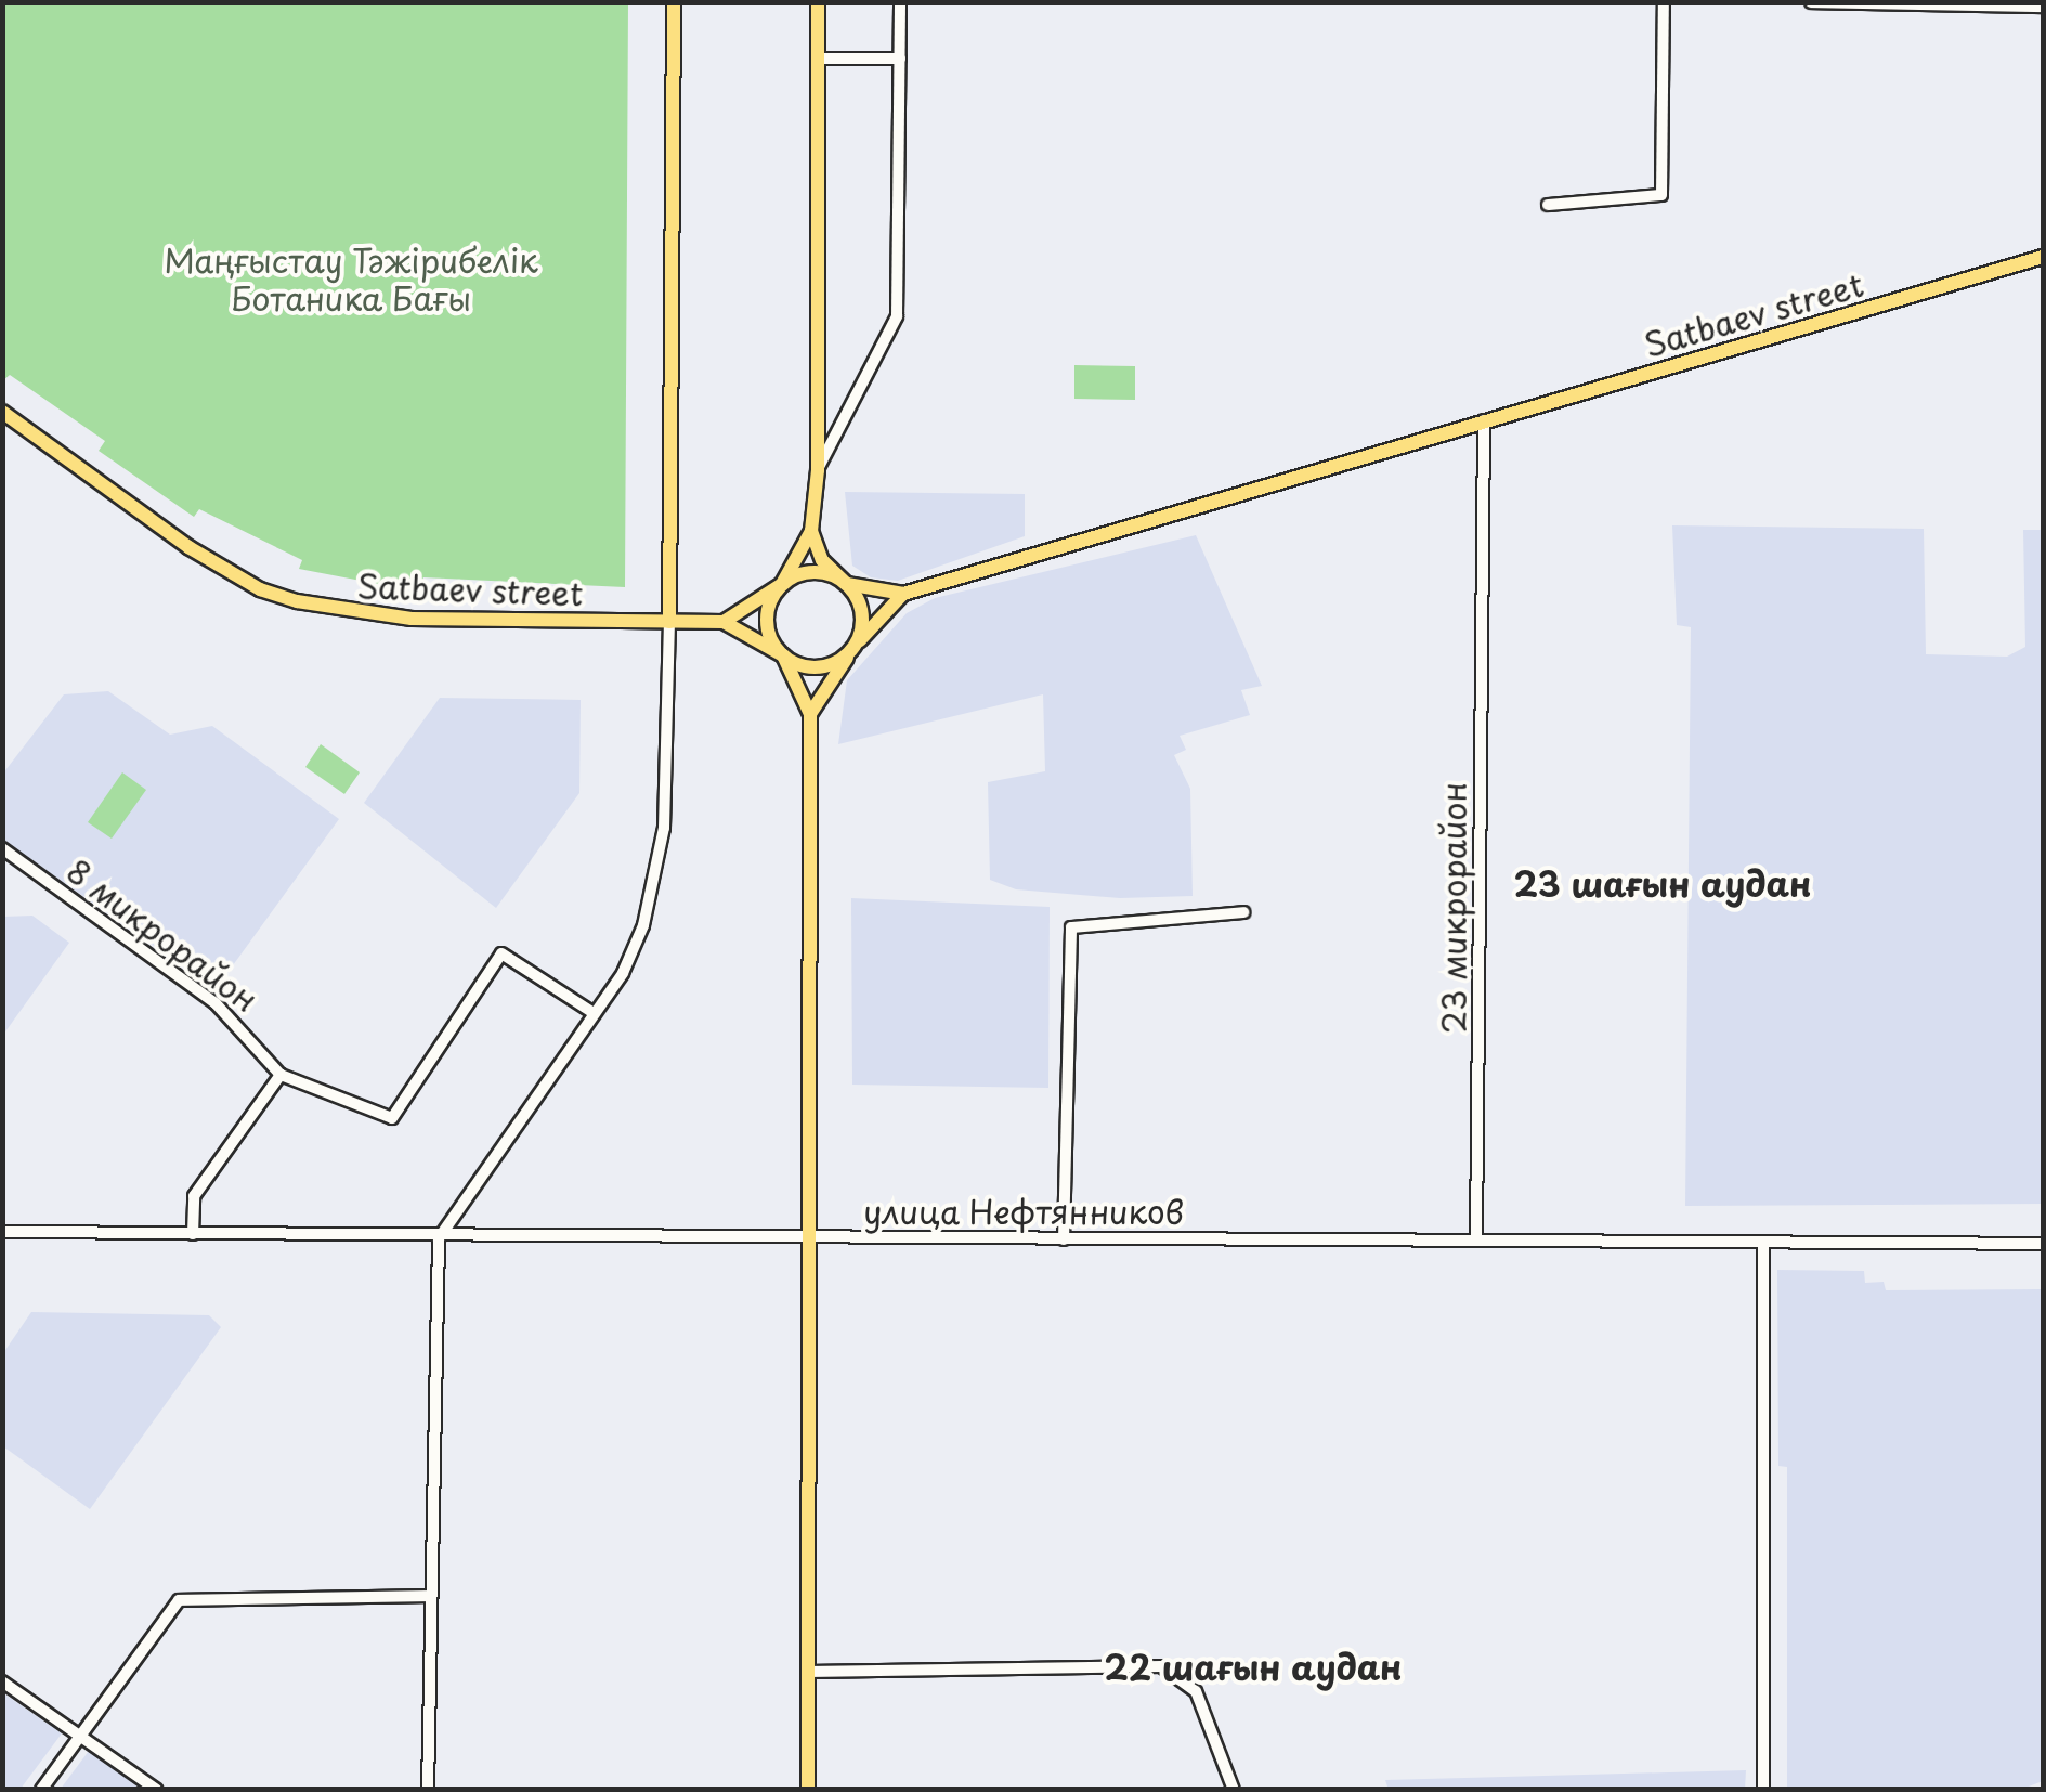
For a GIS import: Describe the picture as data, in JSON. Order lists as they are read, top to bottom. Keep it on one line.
{"streets":{"main road":["Satbaev street"],"street":["23 микрорайон","8 микрорайон","улица Нефтянников"]},"crossings":[["Satbaev street","23 микрорайон"],["23 микрорайон","улица Нефтянников"]],"districts":["23 шағын аудан","22 шағын аудан"],"parks":["Маңғыстау Тәжірибелік Ботаника Бағы"]}
